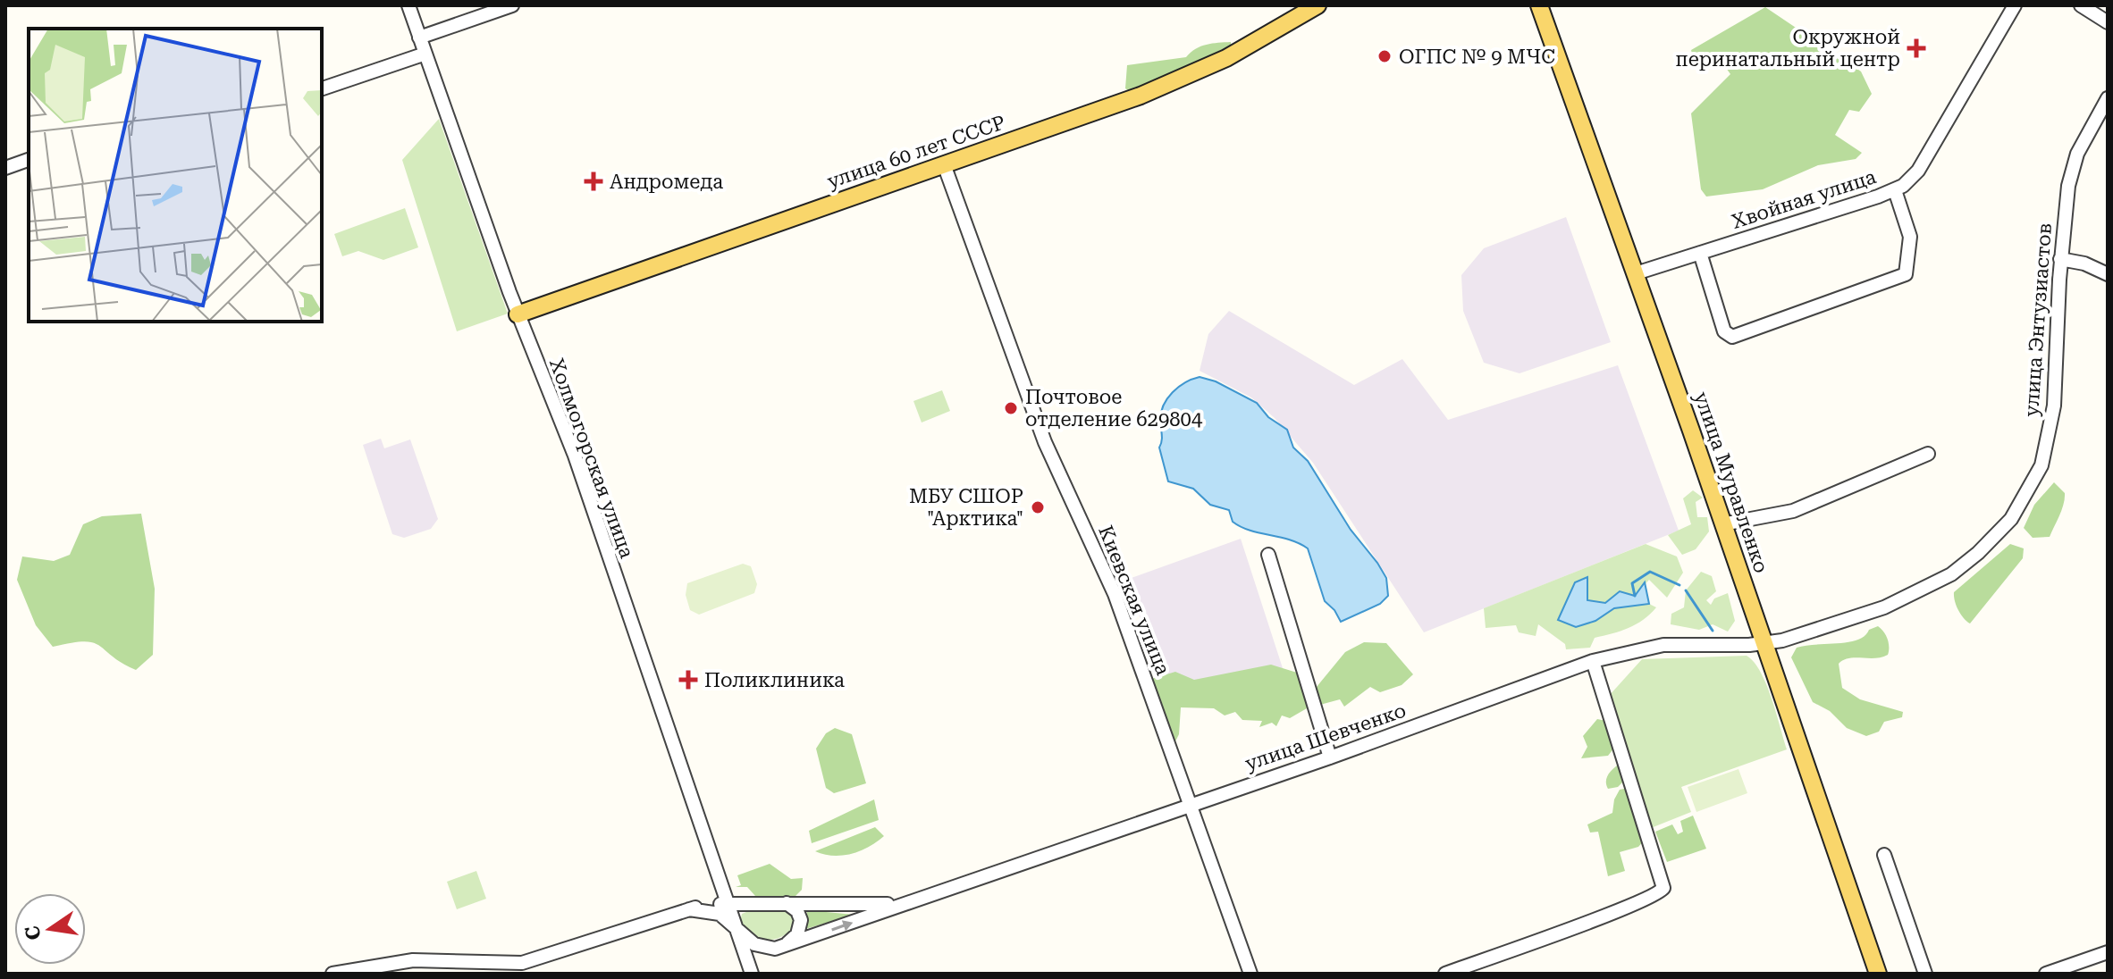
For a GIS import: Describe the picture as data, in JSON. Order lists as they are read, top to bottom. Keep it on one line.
{"streets":{"main road":["улица 60 лет СССР","улица Муравленко"],"street":["Хвойная улица","улица Энтузиастов","Холмогорская улица","Киевская улица","улица Шевченко"]},"crossings":[["улица 60 лет СССР","Холмогорская улица"],["улица 60 лет СССР","Киевская улица"],["Хвойная улица","улица Муравленко"],["улица Энтузиастов","улица Муравленко"],["улица Энтузиастов","улица Шевченко"],["улица Муравленко","улица Шевченко"],["Киевская улица","улица Шевченко"]],"places":{"health":["Окружной перинатальный центр","Андромеда","Поликлиника"],"other":["ОГПС № 9 МЧС","Почтовое отделение 629804","МБУ СШОР \"Арктика\""]},"north":"left"}
